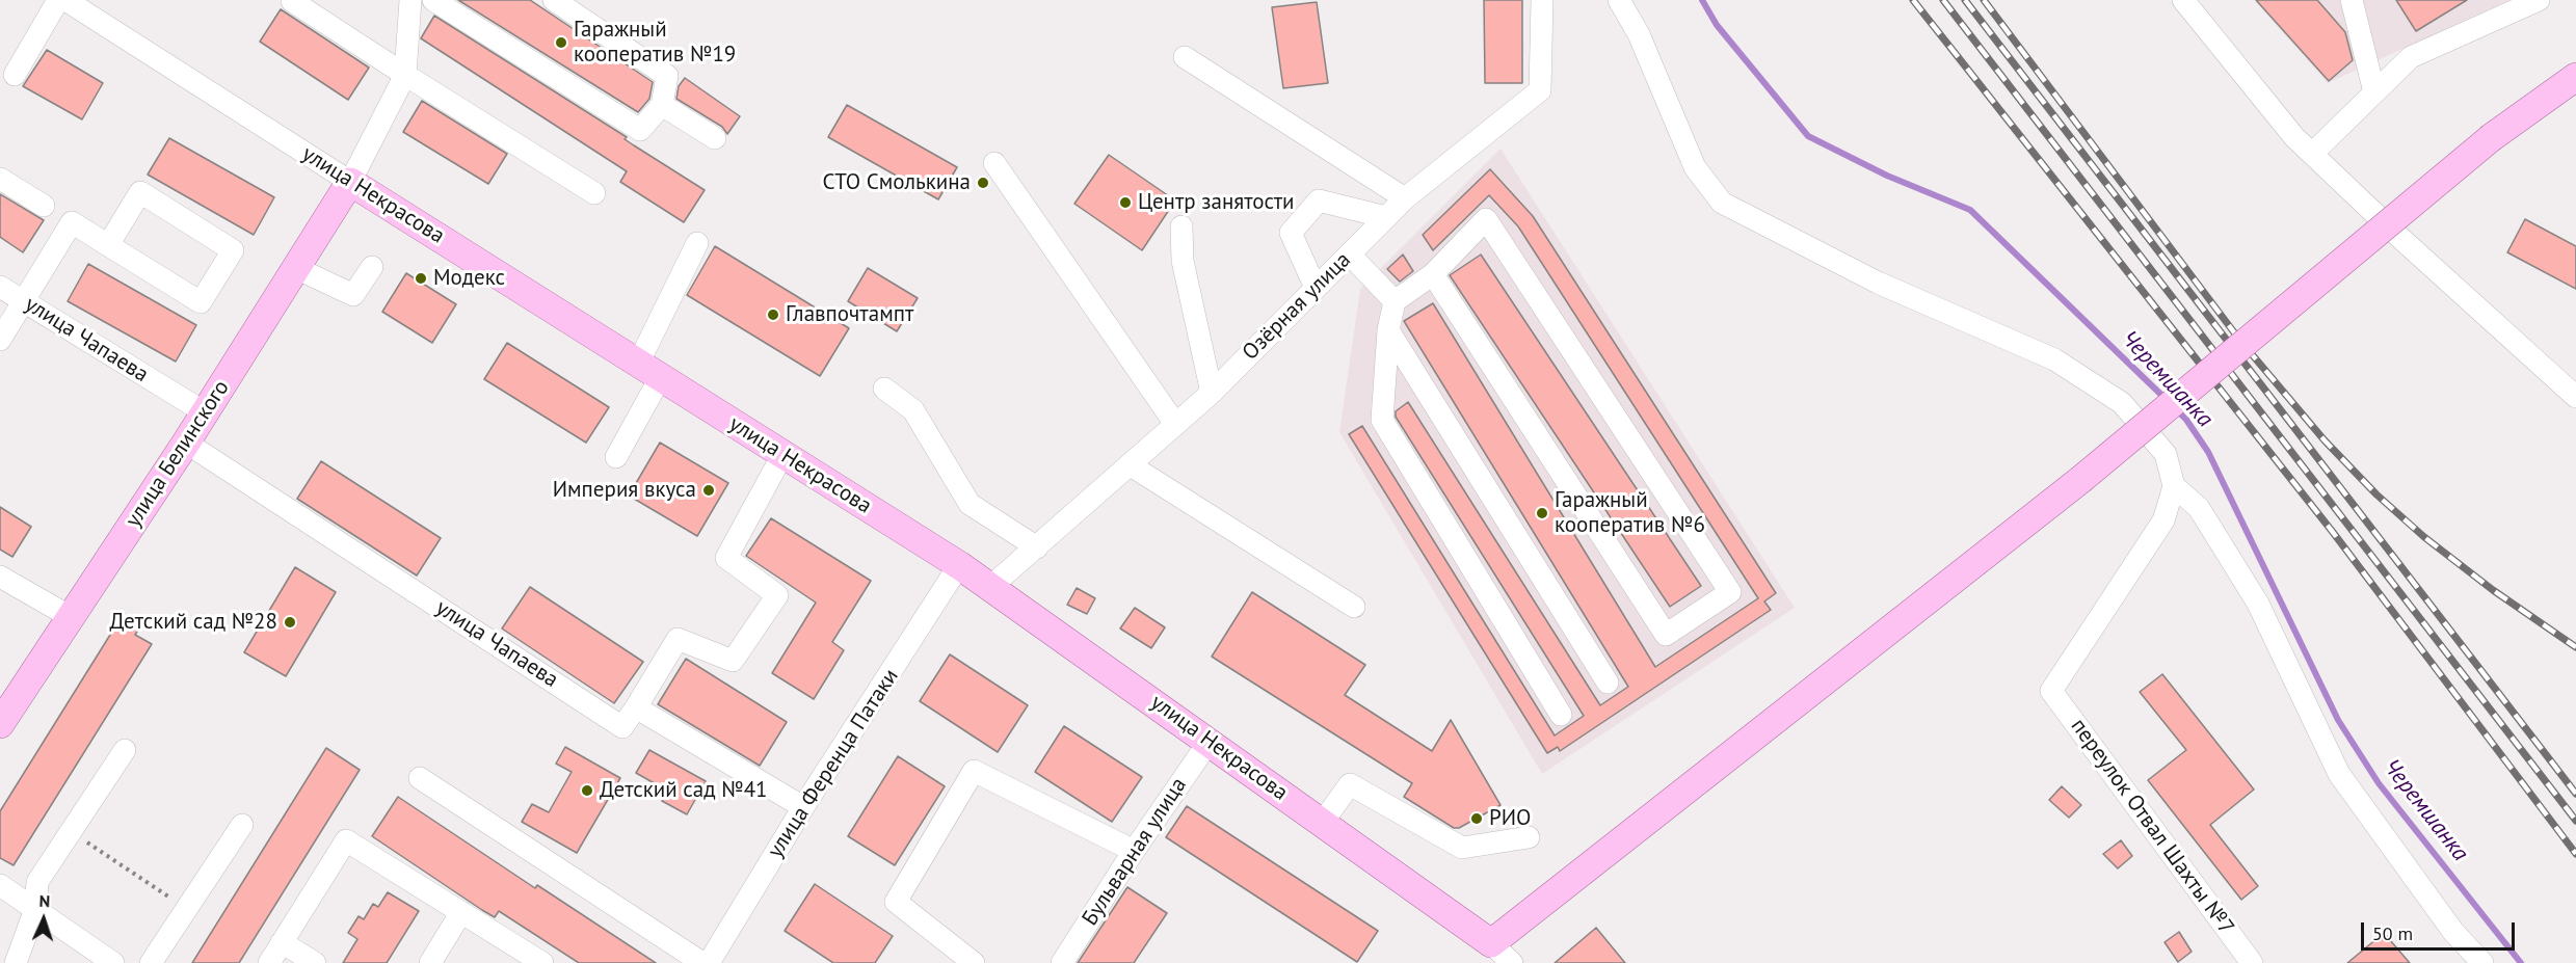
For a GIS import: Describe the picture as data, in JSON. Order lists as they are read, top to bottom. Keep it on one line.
{"streets":{"main road":["улица Некрасова","улица Белинского"],"street":["Озёрная улица","улица Чапаева","улица Ференца Патаки","переулок Отвал Шахты №7","Бульварная улица"]},"crossings":[["улица Некрасова","Озёрная улица"],["улица Некрасова","улица Белинского"],["улица Некрасова","улица Ференца Патаки"],["улица Некрасова","Бульварная улица"],["улица Чапаева","улица Белинского"]],"water":["Черемшанка"],"places":["Гаражный кооператив №19","СТО Смолькина","Центр занятости","Модекс","Главпочтампт","Империя вкуса","Гаражный кооператив №6","Детский сад №28","Детский сад №41","РИО"],"scale_bar":"50 m","north":"top"}
